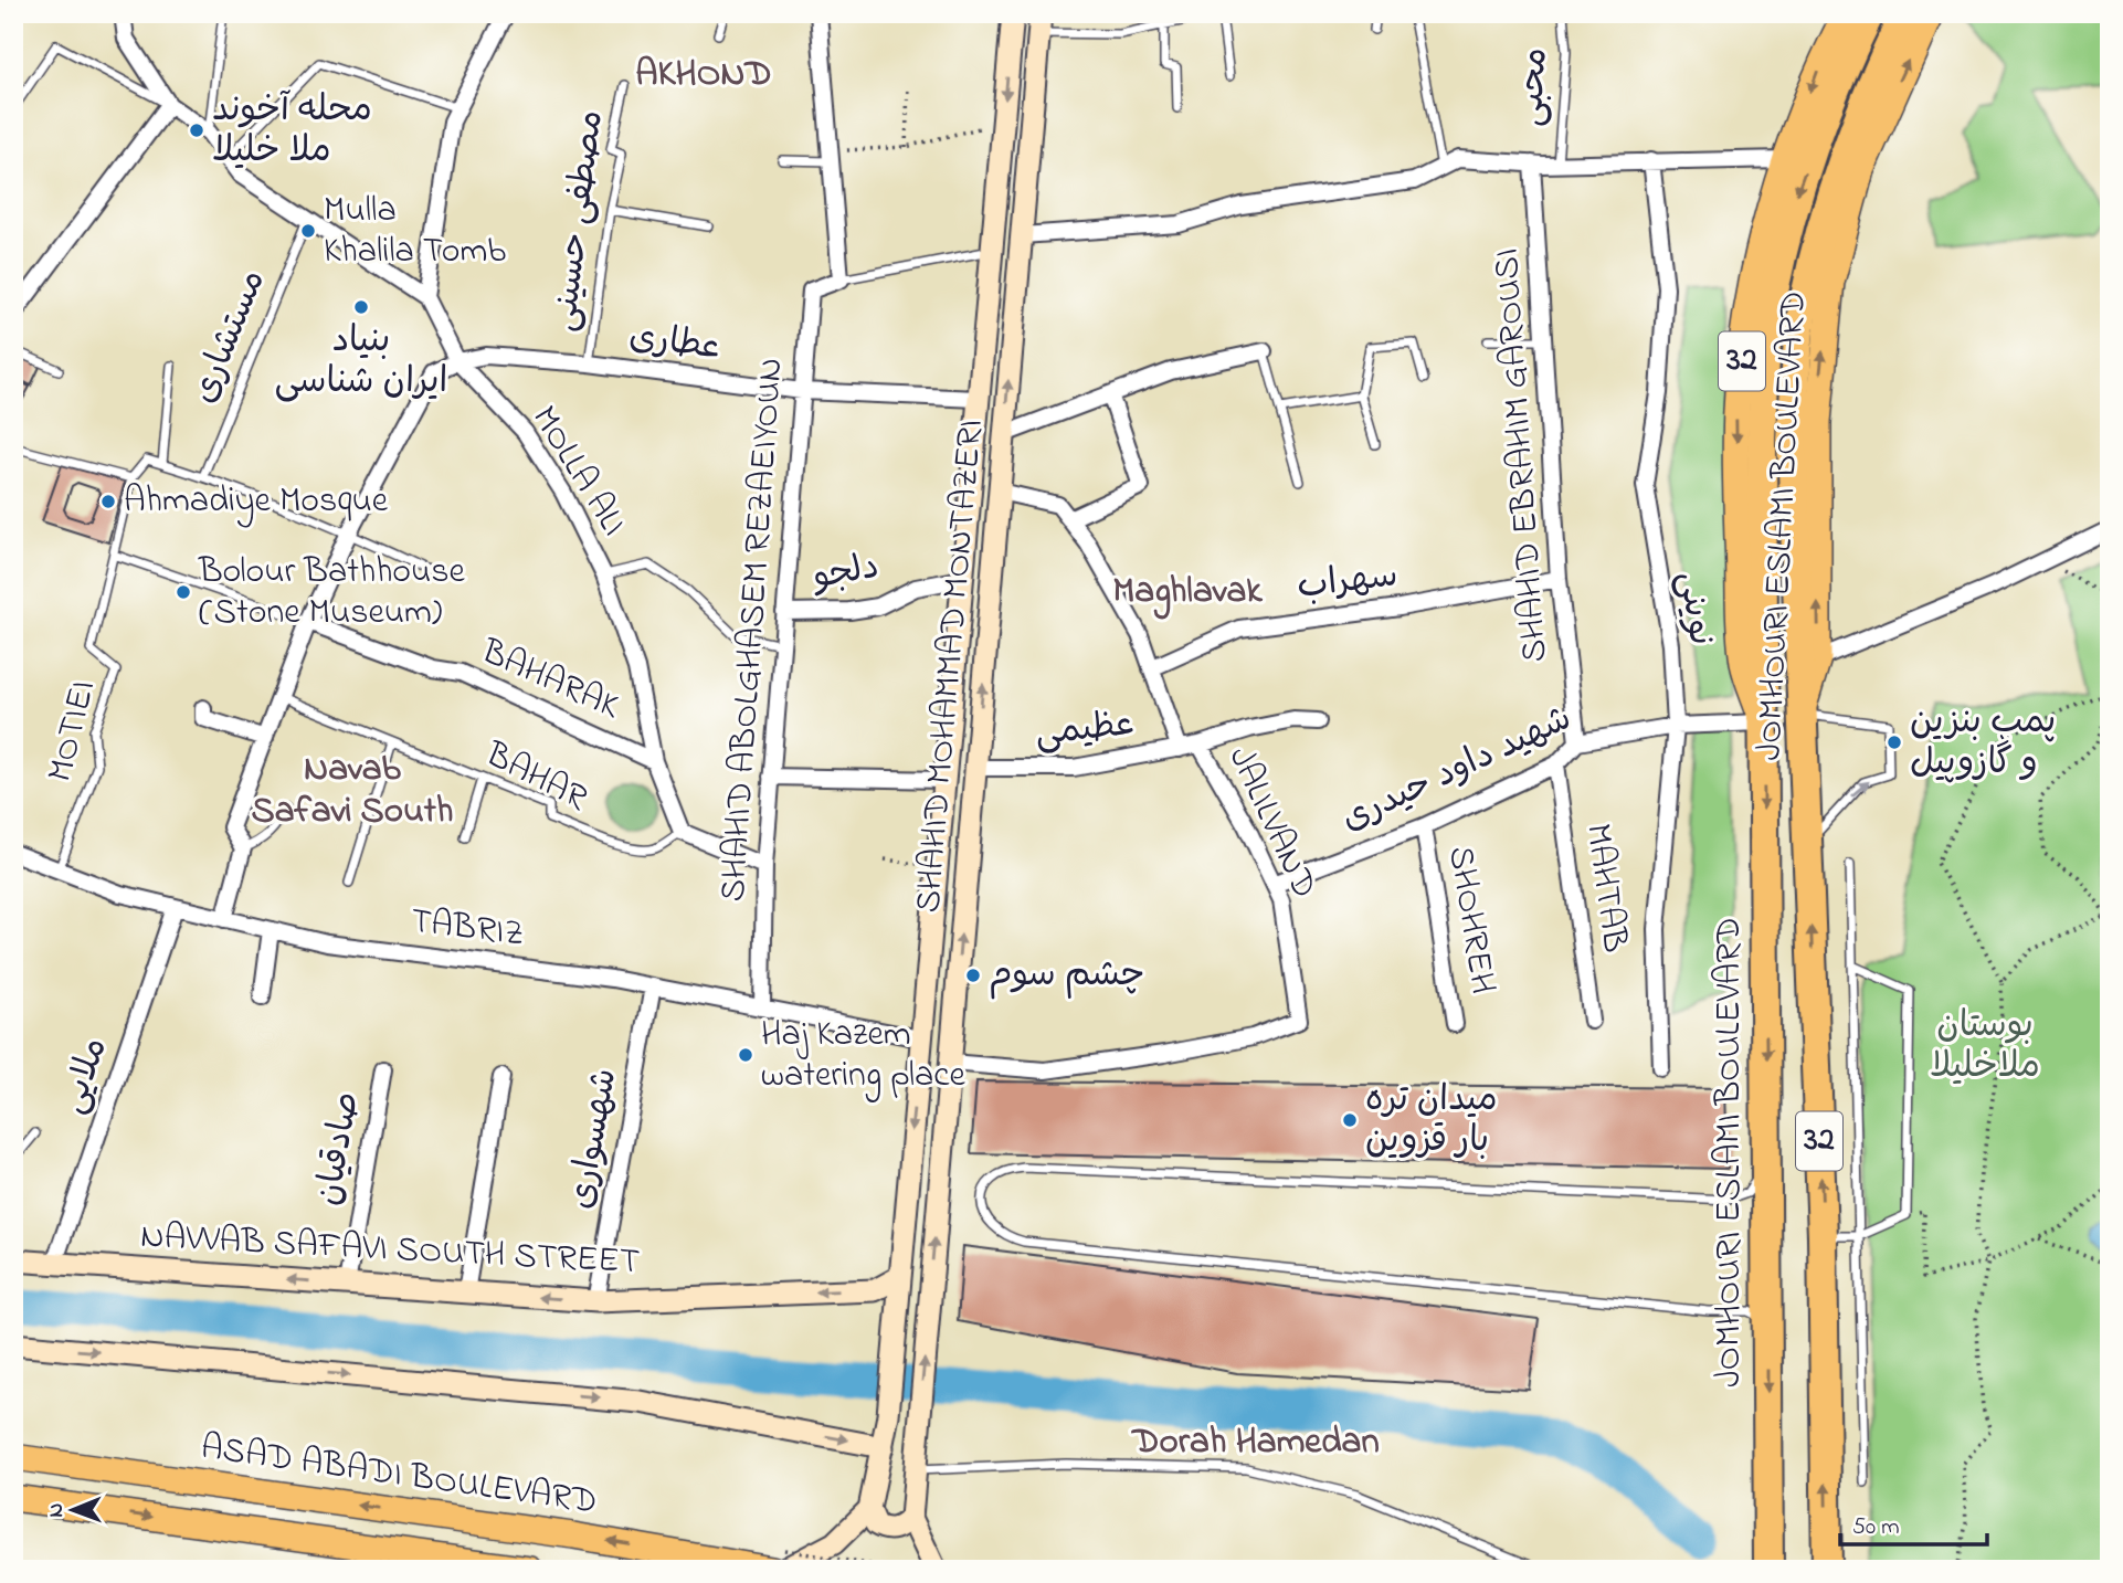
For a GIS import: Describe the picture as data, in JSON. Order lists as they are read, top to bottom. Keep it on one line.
{"streets":{"highway":["32","JOMHOURI ESLAMI BOULEVARD"],"main road":["SHAHID MOHAMMAD MONTAZERI","NAVVAB SAFAVI SOUTH STREET","ASAD ABADI BOULEVARD"],"street":["عطاری","SHAHID EBRAHIM GAROUSI","MOLLA ALI","دلجو","سهراب","نوینی","SHAHID ABOLGHASEM REZAEIYOUN","BAHARAK","عظیمی","شهید داود حیدری","JALILVAND","MAHTAB","SHOHREH","TABRIZ","ملایی","شهسواری","صادقیان"],"lane":["محبی","مصطفی حسینی","مستشاری","MOTIEI","BAHAR"]},"crossings":[["مصطفی حسینی","عطاری"],["مستشاری","MOLLA ALI"],["عطاری","MOLLA ALI"],["عطاری","SHAHID ABOLGHASEM REZAEIYOUN"],["عطاری","SHAHID MOHAMMAD MONTAZERI"],["32","JOMHOURI ESLAMI BOULEVARD"],["32","شهید داود حیدری"],["SHAHID EBRAHIM GAROUSI","سهراب"],["SHAHID EBRAHIM GAROUSI","شهید داود حیدری"],["MOLLA ALI","BAHARAK"],["MOLLA ALI","BAHAR"],["JOMHOURI ESLAMI BOULEVARD","شهید داود حیدری"],["دلجو","SHAHID ABOLGHASEM REZAEIYOUN"],["دلجو","SHAHID MOHAMMAD MONTAZERI"],["نوینی","شهید داود حیدری"],["SHAHID ABOLGHASEM REZAEIYOUN","TABRIZ"],["SHAHID MOHAMMAD MONTAZERI","عظیمی"],["SHAHID MOHAMMAD MONTAZERI","JALILVAND"],["SHAHID MOHAMMAD MONTAZERI","TABRIZ"],["SHAHID MOHAMMAD MONTAZERI","NAVVAB SAFAVI SOUTH STREET"],["BAHARAK","MOTIEI"],["عظیمی","JALILVAND"],["MOTIEI","TABRIZ"],["شهید داود حیدری","JALILVAND"],["شهید داود حیدری","MAHTAB"],["شهید داود حیدری","SHOHREH"],["TABRIZ","ملایی"],["TABRIZ","شهسواری"],["ملایی","NAVVAB SAFAVI SOUTH STREET"],["شهسواری","NAVVAB SAFAVI SOUTH STREET"],["صادقیان","NAVVAB SAFAVI SOUTH STREET"]],"districts":["AKHOND","Maghlavak","Navab Safavi South","Dorah Hamedan"],"parks":["بوستان ملاخلیلا"],"places":["محله آخوند ملا خلیلا","Mulla Khalila Tomb","بنیاد ایران شناسی","Ahmadiye Mosque","Bolour Bathhouse (Stone Museum)","پمپ بنزین و گازوپیل","چشم سوم","Haj Kazem watering place","میدان تره بار قزوین"],"scale_bar":"50 m","north":"left"}
